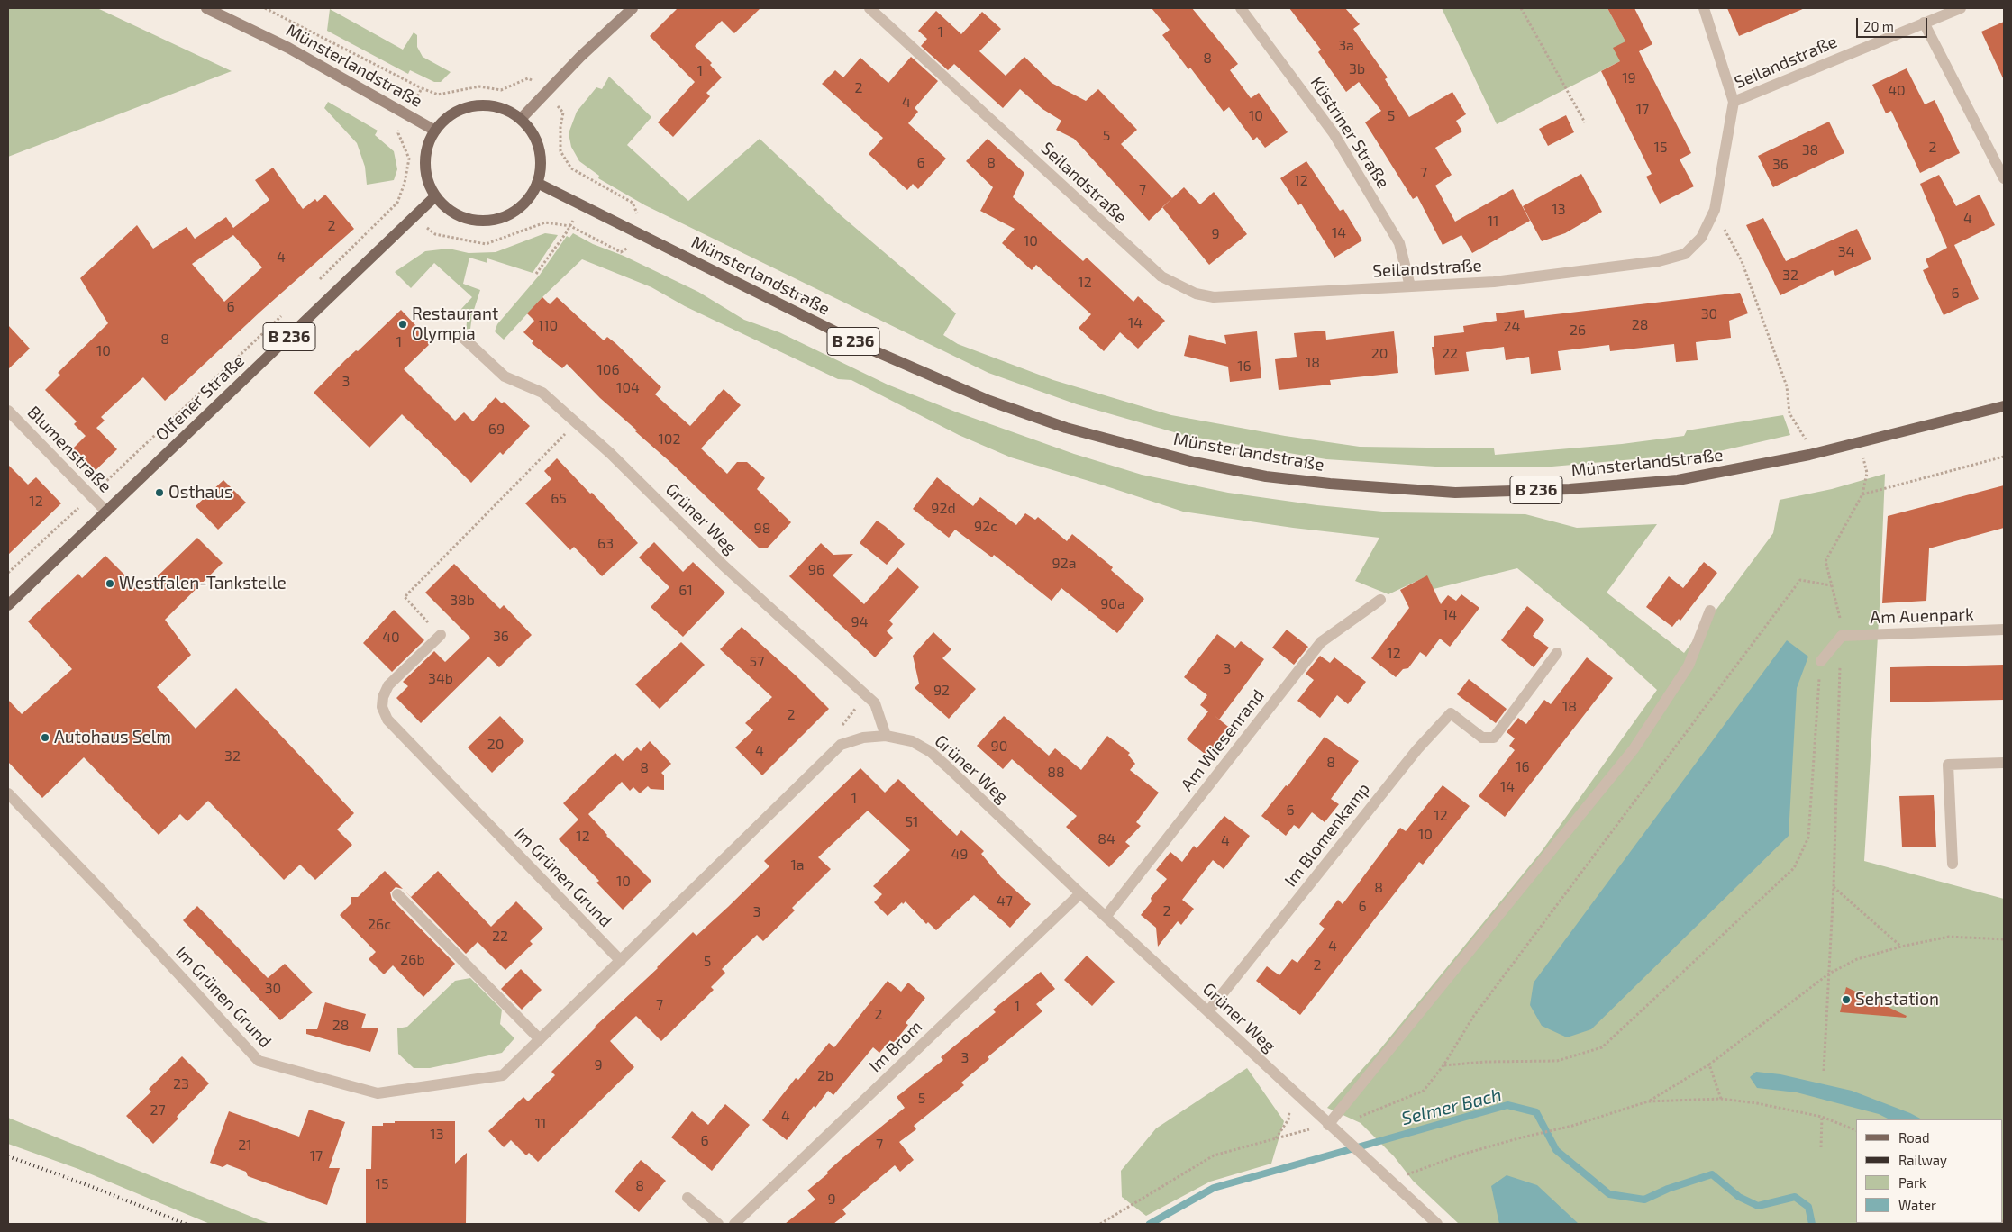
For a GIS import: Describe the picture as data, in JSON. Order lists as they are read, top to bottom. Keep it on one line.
{"streets":{"main road":["Münsterlandstraße","B 236","Olfener Straße"],"street":["Seilandstraße","Küstriner Straße","Blumenstraße","Grüner Weg","Am Auenpark","Am Wiesenrand","Im Blomenkamp","Im Grünen Grund","Im Brom"]},"crossings":[["Seilandstraße","Küstriner Straße"],["Münsterlandstraße","Olfener Straße"],["Olfener Straße","Blumenstraße"],["Grüner Weg","Am Wiesenrand"],["Grüner Weg","Im Blomenkamp"],["Grüner Weg","Im Grünen Grund"],["Grüner Weg","Im Brom"]],"water":["Selmer Bach"],"places":["Restaurant Olympia","Osthaus","Westfalen-Tankstelle","Autohaus Selm","Sehstation"],"house_numbers":["1","3a","8","3b","1","19","2","40","4","17","10","5","5","15","2","38","6","8","36","7","12","7","13","4","11","2","14","9","10","34","4","32","12","6","6","30","14","28","110","24","26","8","1","10","20","22","18","16","106","3","104","69","102","65","12","92d","92c","98","63","92a","96","61","38b","90a","14","94","36","40","12","57","3","34b","92","18","2","20","90","4","32","8","16","8","88","14","1","6","12","51","10","12","84","4","49","1a","10","8","47","6","2","3","26c","22","4","26b","5","2","30","7","1","2","28","3","9","2b","23","5","27","4","11","13","6","7","21","17","15","8","9"],"legend":["Road","Railway","Park","Water"],"scale_bar":"20 m"}
